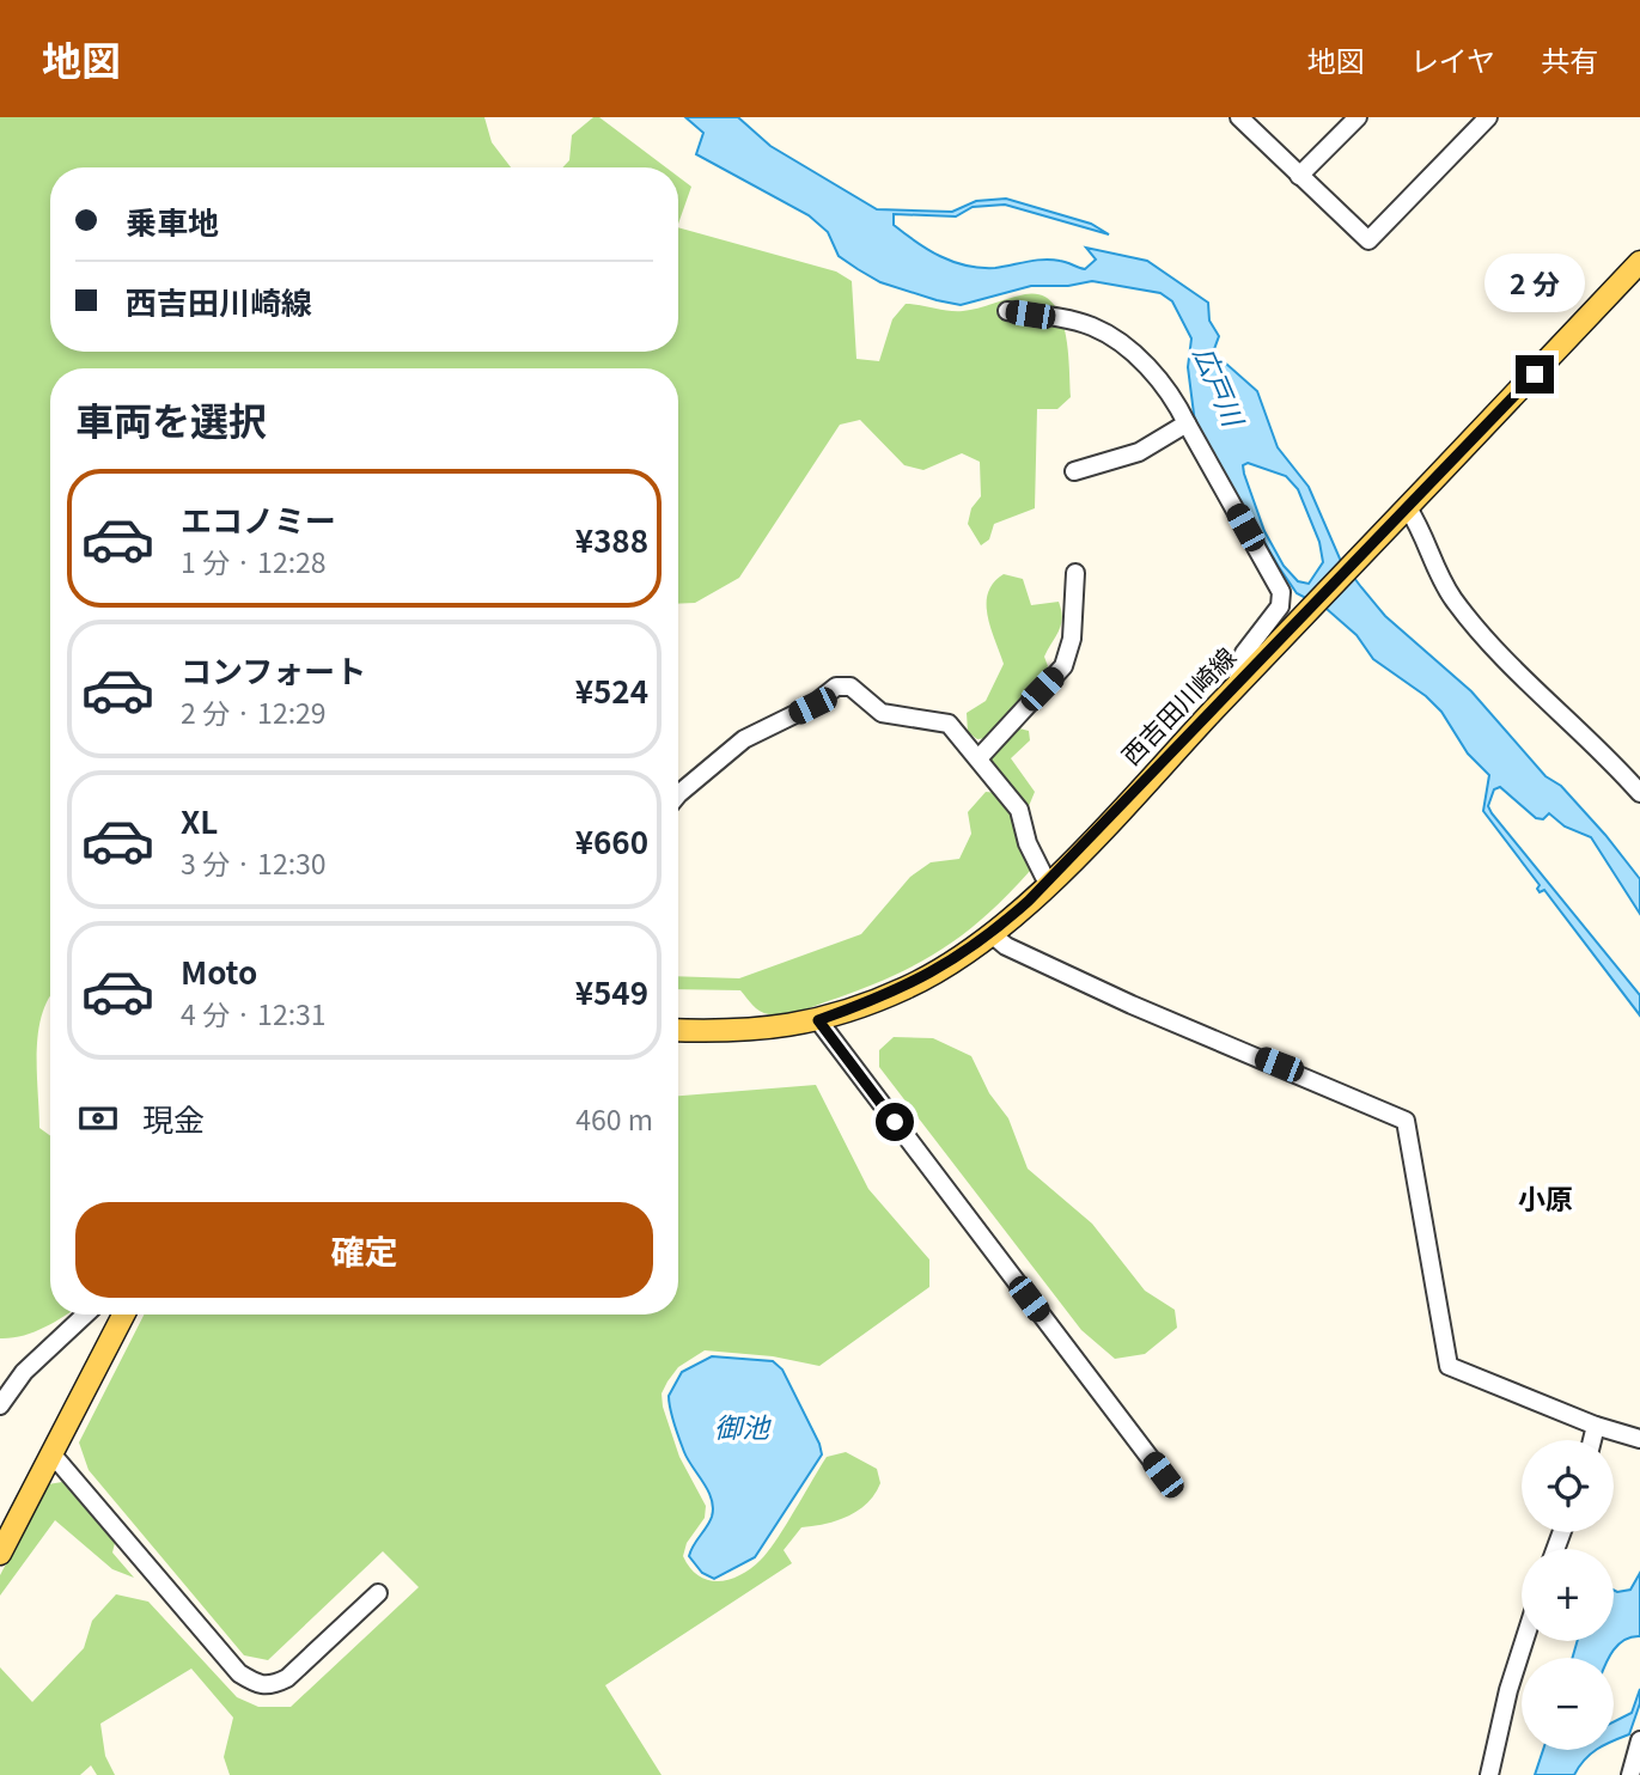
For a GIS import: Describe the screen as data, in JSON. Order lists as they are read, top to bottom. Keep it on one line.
{"streets":{"main road":["西吉田川崎線"]},"districts":["小原"],"water":["広戸川","御池"],"page":{"header":"地図","nav":["地図","レイヤ","共有"],"banner":["乗車地","西吉田川崎線"],"bubble":"2 分","heading":"車両を選択","list":[{"name":"エコノミー","note":"1 分 · 12:28","value":"¥388"},{"name":"コンフォート","note":"2 分 · 12:29","value":"¥524"},{"name":"XL","note":"3 分 · 12:30","value":"¥660"},{"name":"Moto","note":"4 分 · 12:31","value":"¥549"}],"pay":["現金","460 m"],"buttons":"確定","map_buttons":["+","−"]}}
